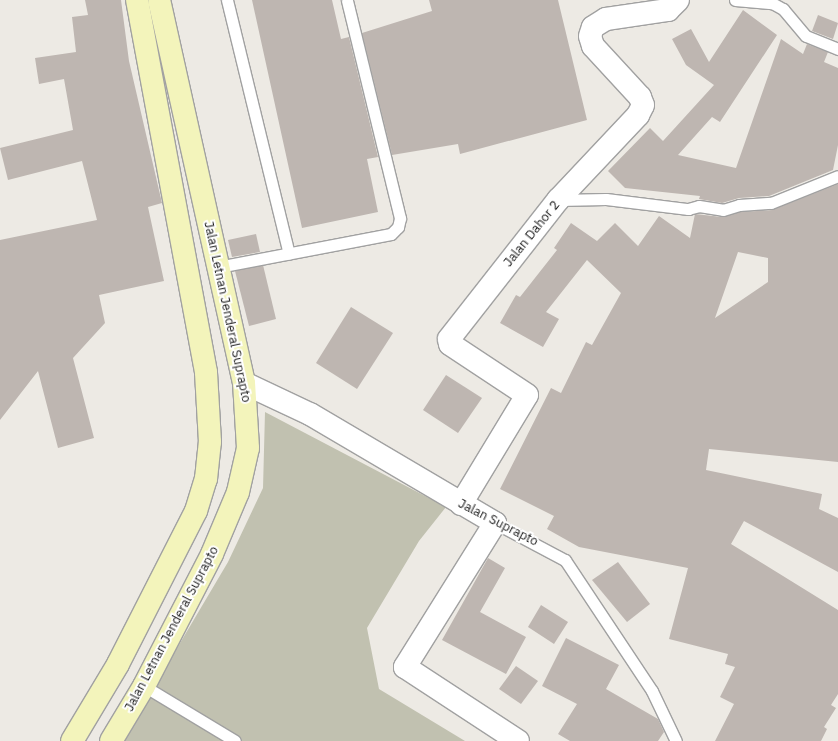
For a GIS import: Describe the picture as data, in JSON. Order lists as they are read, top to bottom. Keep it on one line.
{"streets":{"main road":["Jalan Letnan Jenderal Suprapto"],"street":["Jalan Dahor 2","Jalan Suprapto"]},"crossings":[["Jalan Dahor 2","Jalan Suprapto"],["Jalan Letnan Jenderal Suprapto","Jalan Suprapto"]]}
